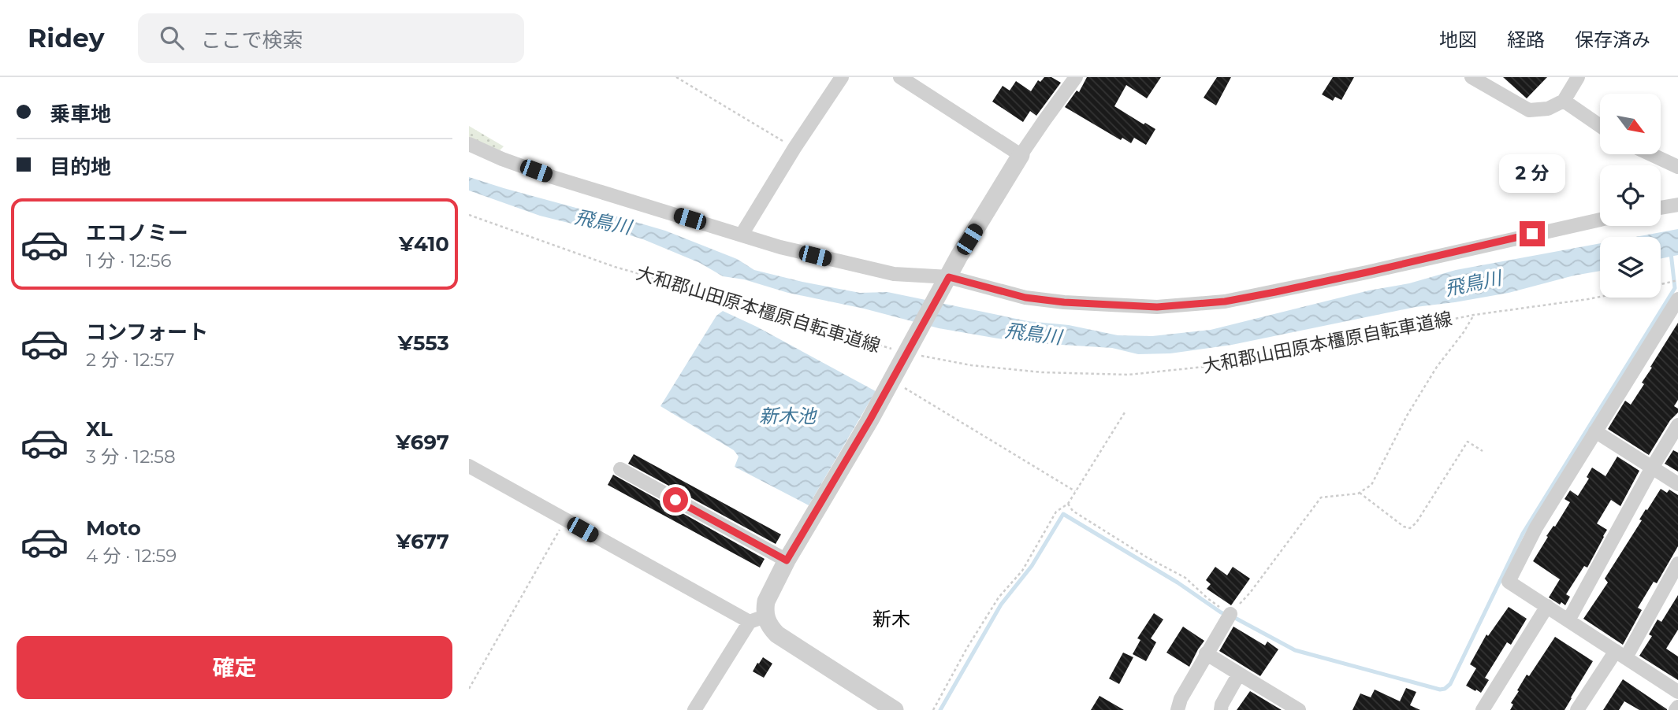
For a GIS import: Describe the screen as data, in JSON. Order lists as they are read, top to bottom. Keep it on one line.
{"streets":{"path":["大和郡山田原本橿原自転車道線"]},"districts":["新木"],"water":["飛鳥川","新木池"],"north":"bottom right","page":{"header":"Ridey","search":"ここで検索","nav":["地図","経路","保存済み"],"banner":["乗車地","目的地"],"bubble":"2 分","list":[{"name":"エコノミー","note":"1 分 · 12:56","value":"¥410"},{"name":"コンフォート","note":"2 分 · 12:57","value":"¥553"},{"name":"XL","note":"3 分 · 12:58","value":"¥697"},{"name":"Moto","note":"4 分 · 12:59","value":"¥677"}],"buttons":"確定"}}
